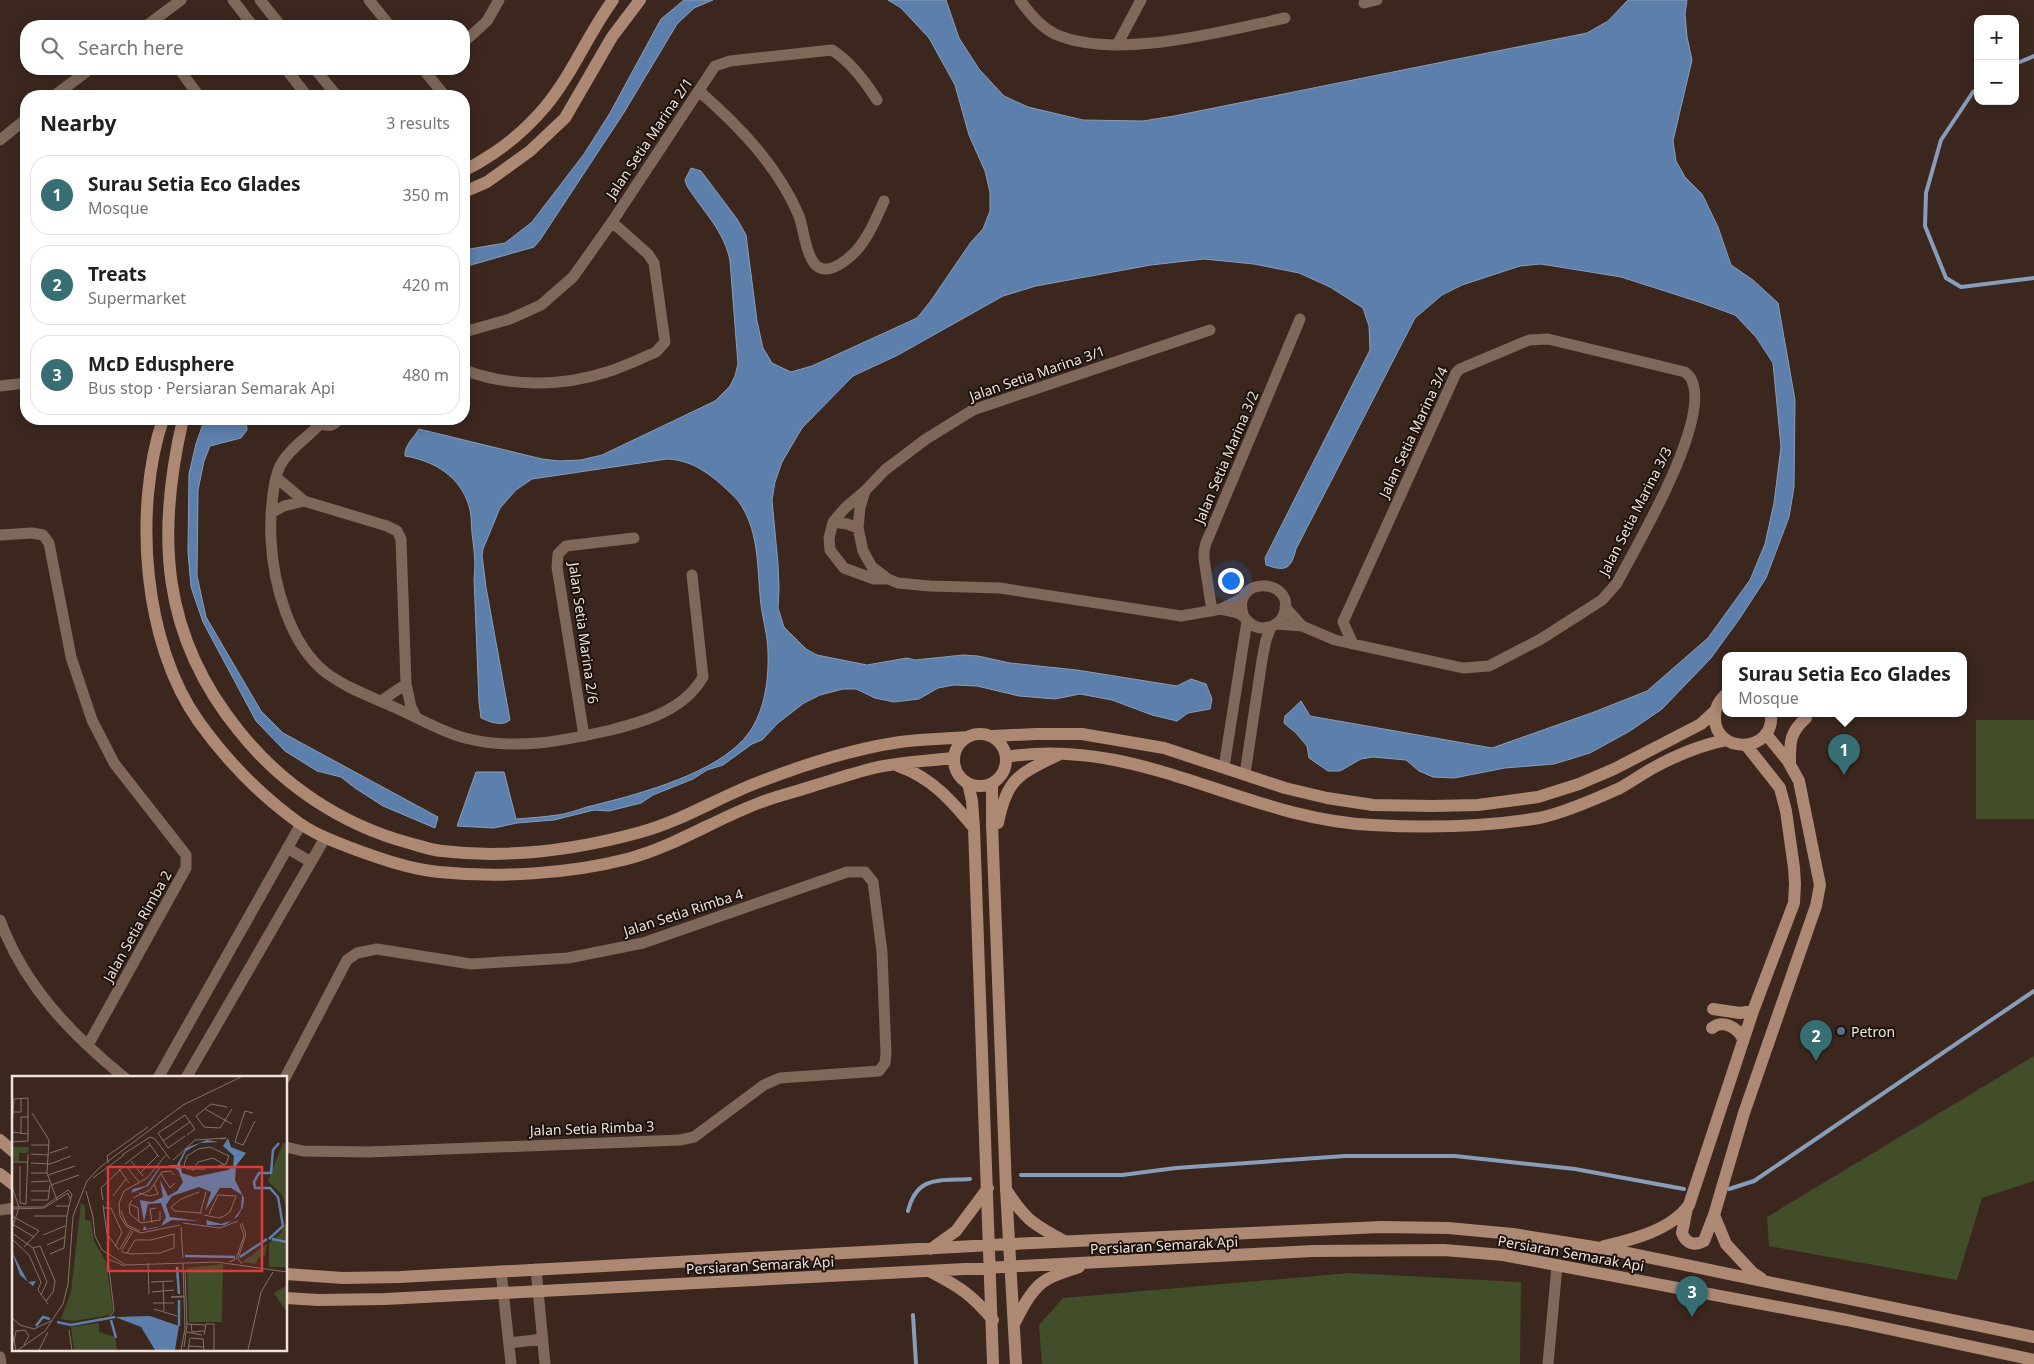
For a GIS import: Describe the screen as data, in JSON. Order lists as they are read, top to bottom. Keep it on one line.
{"streets":{"street":["Jalan Setia Marina 2/1","Jalan Setia Marina 3/1","Jalan Setia Marina 3/4","Jalan Setia Marina 3/2","Jalan Setia Marina 3/3","Jalan Setia Marina 2/6","Jalan Setia Rimba 4","Jalan Setia Rimba 2","Jalan Setia Rimba 3","Persiaran Semarak Api"]},"crossings":[["Jalan Setia Marina 3/4","Jalan Setia Marina 3/3"],["Jalan Setia Rimba 4","Jalan Setia Rimba 3"]],"places":["Petron"],"page":{"map_buttons":["+","−"],"search":"Search here","heading":["Nearby","3 results"],"list":[{"mark":"1","name":"Surau Setia Eco Glades","note":"Mosque","value":"350 m"},{"mark":"2","name":"Treats","note":"Supermarket","value":"420 m"},{"mark":"3","name":"McD Edusphere","note":"Bus stop · Persiaran Semarak Api","value":"480 m"}],"popup":["Surau Setia Eco Glades","Mosque"],"pins":["1","2","3"]}}
